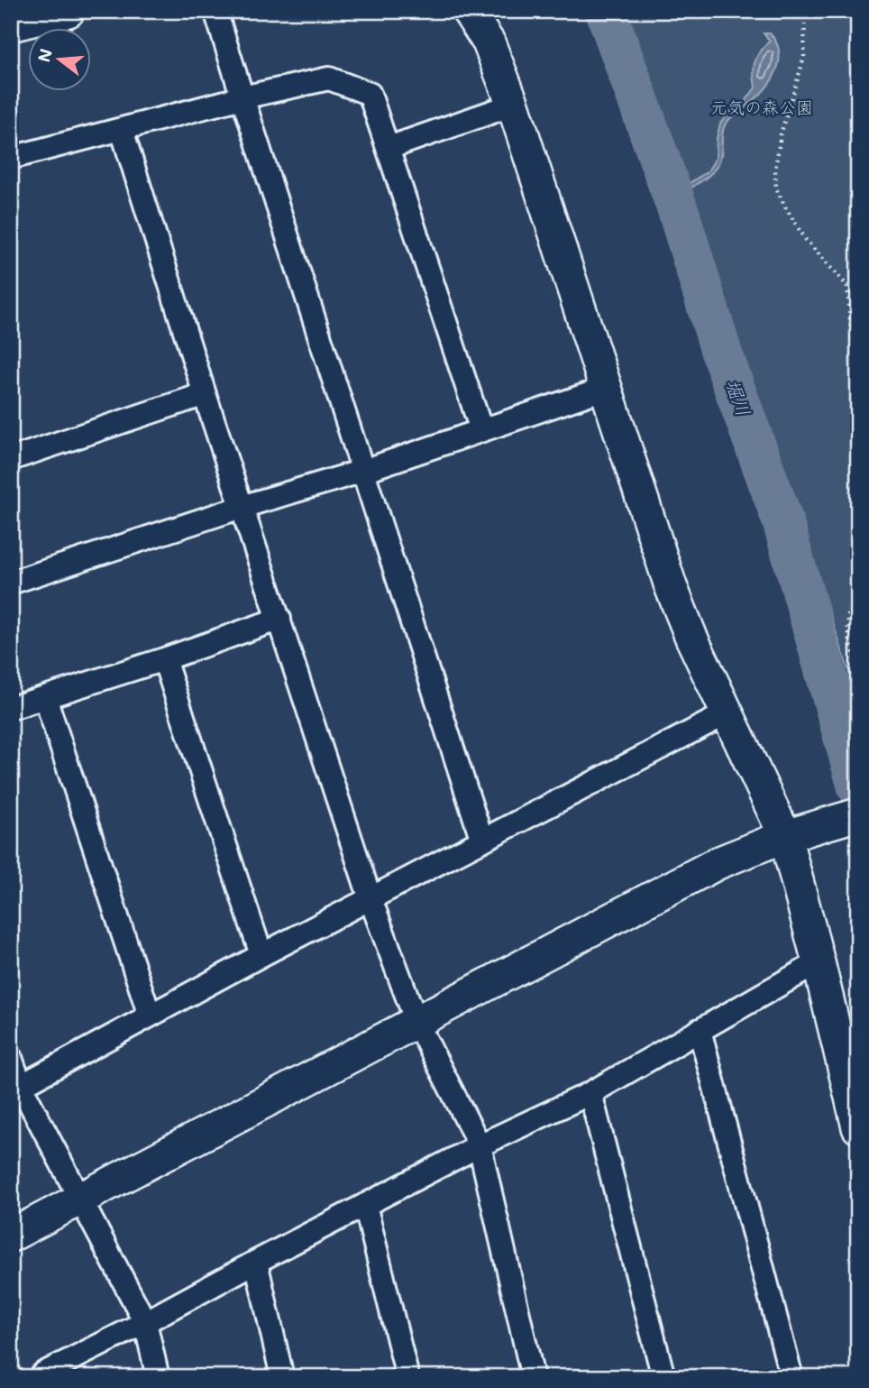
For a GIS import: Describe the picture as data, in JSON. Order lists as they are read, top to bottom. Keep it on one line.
{"water":["堀川"],"parks":["元気の森公園"],"north":"left"}
